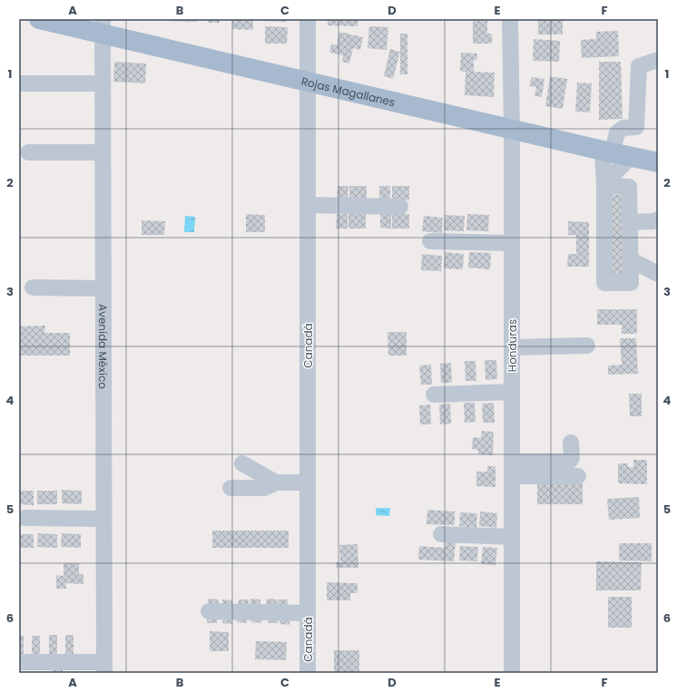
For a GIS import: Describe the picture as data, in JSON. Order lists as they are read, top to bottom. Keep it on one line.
{"streets":{"main road":["Rojas Magallanes"],"street":["Avenida México","Canadá","Honduras"]},"crossings":[["Rojas Magallanes","Avenida México"],["Rojas Magallanes","Canadá"],["Rojas Magallanes","Honduras"]],"grid":{"columns":["A","B","C","D","E","F"],"rows":["1","2","3","4","5","6"]}}
